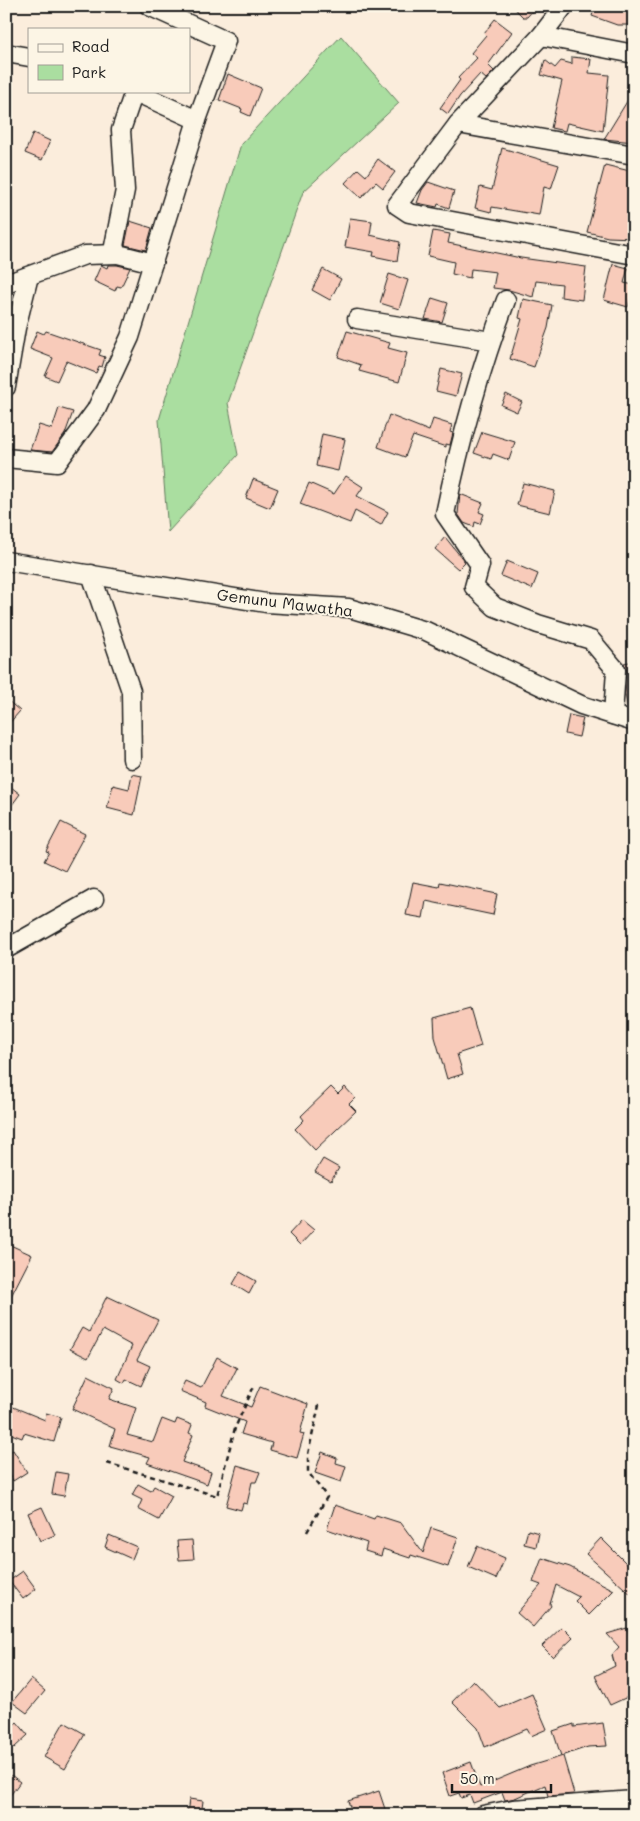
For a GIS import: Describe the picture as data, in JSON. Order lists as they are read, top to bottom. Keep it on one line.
{"streets":{"street":["Gemunu Mawatha"]},"legend":["Road","Park"],"scale_bar":"50 m"}
